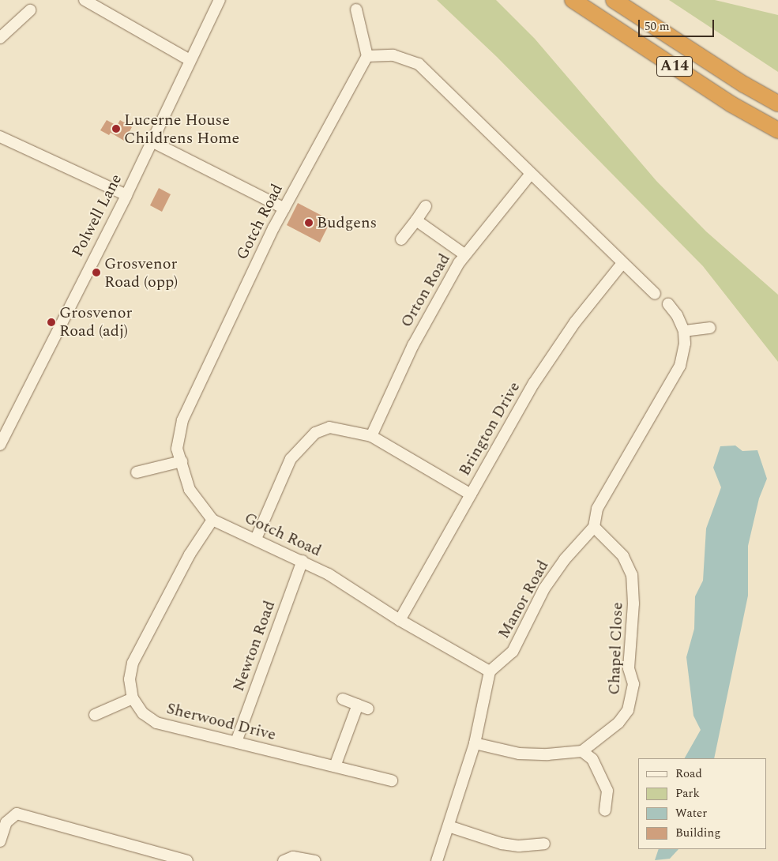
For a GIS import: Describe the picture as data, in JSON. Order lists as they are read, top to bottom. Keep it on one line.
{"streets":{"highway":["A14"],"street":["Polwell Lane","Gotch Road","Orton Road","Brington Drive","Manor Road","Newton Road","Chapel Close","Sherwood Drive"]},"crossings":[["Gotch Road","Brington Drive"],["Gotch Road","Manor Road"],["Gotch Road","Newton Road"],["Gotch Road","Sherwood Drive"],["Manor Road","Chapel Close"],["Newton Road","Sherwood Drive"]],"places":["Lucerne House Childrens Home","Budgens","Grosvenor Road (opp)","Grosvenor Road (adj)"],"legend":["Road","Park","Water","Building"],"scale_bar":"50 m"}
